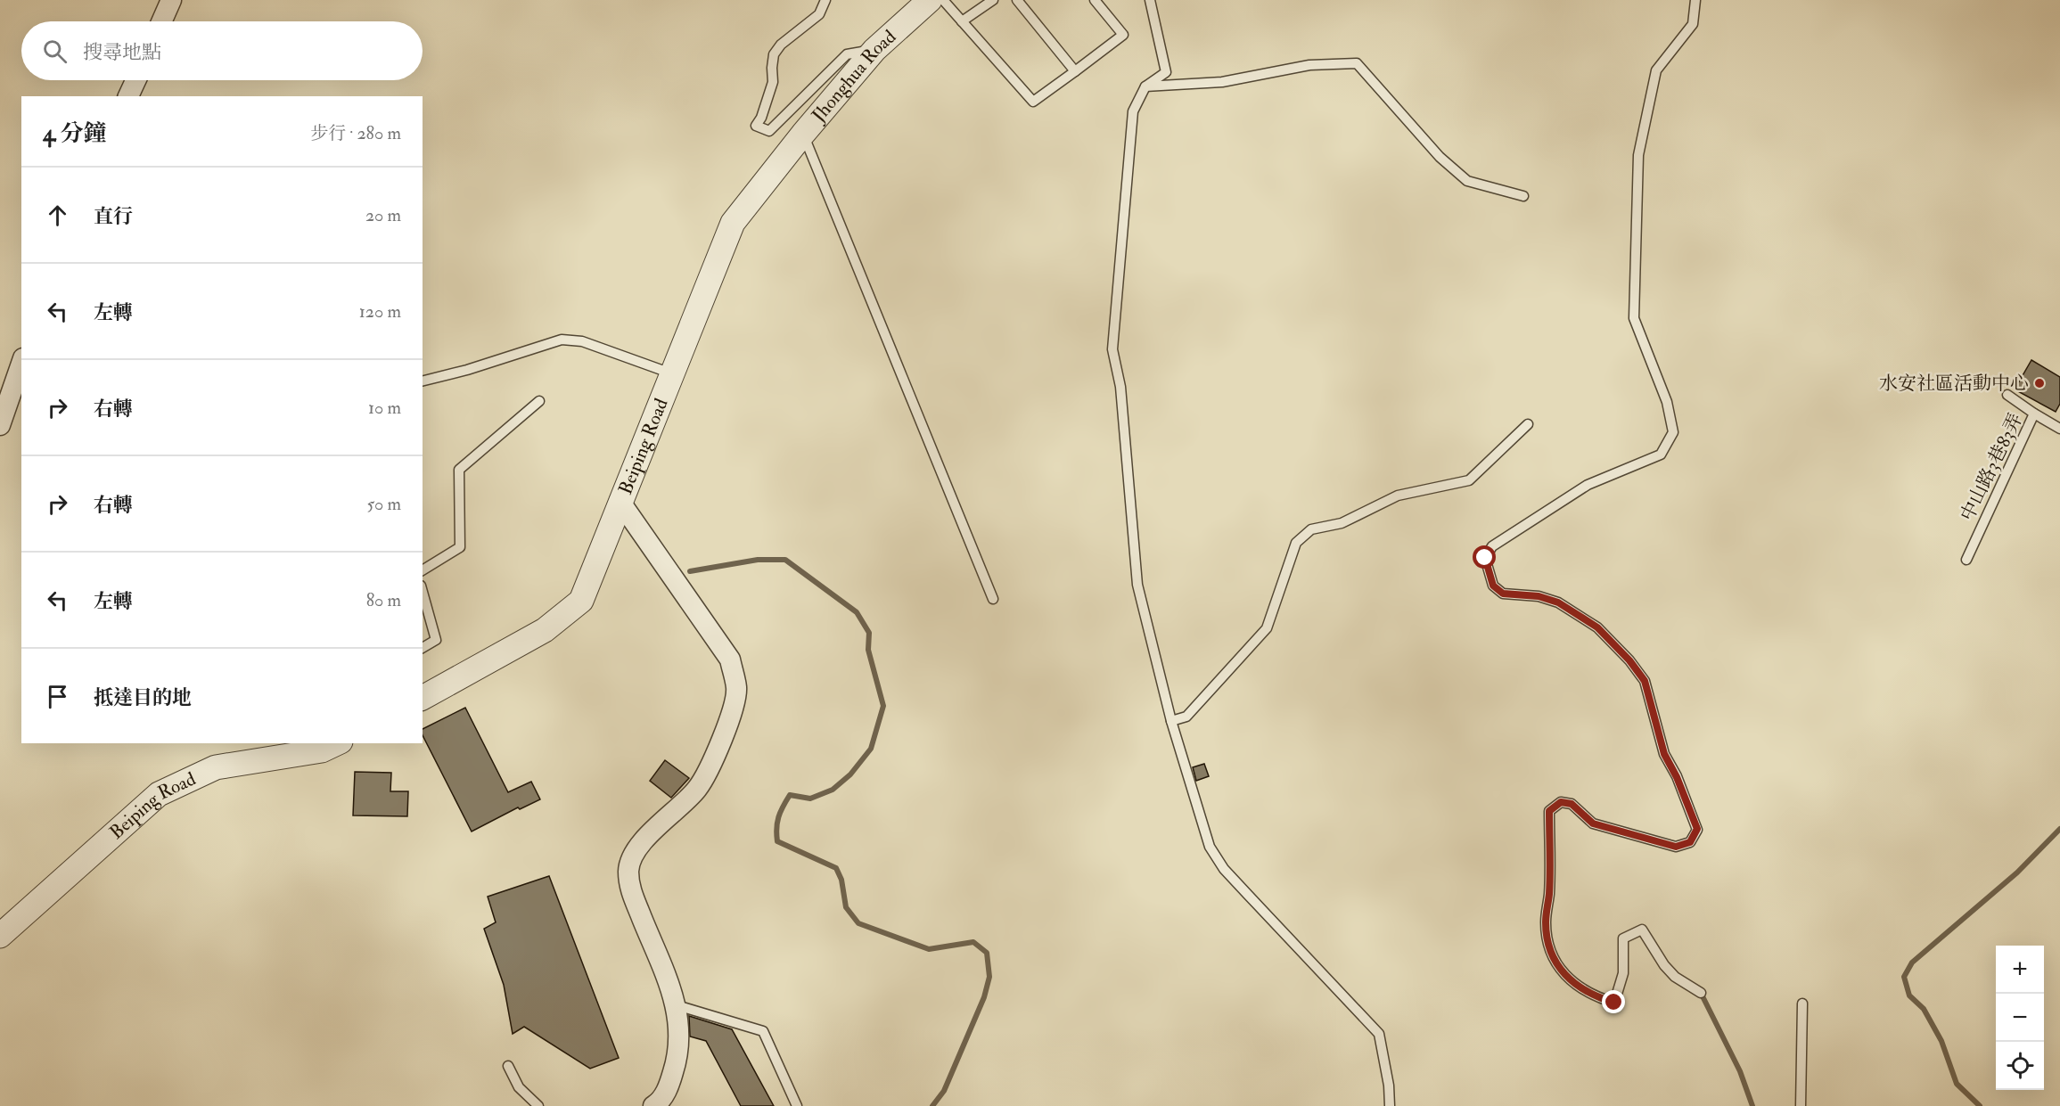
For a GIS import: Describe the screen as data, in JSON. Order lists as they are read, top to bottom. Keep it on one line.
{"streets":{"street":["Jhonghua Road","Beiping Road"],"lane":["中山路3巷83弄"]},"crossings":[["Jhonghua Road","Beiping Road"]],"places":["水安社區活動中心"],"page":{"search":"搜尋地點","heading":["4 分鐘","步行 · 280 m"],"list":[["直行","20 m"],["左轉","120 m"],["右轉","10 m"],["右轉","50 m"],["左轉","80 m"],"抵達目的地"],"map_buttons":["+","−"]}}
